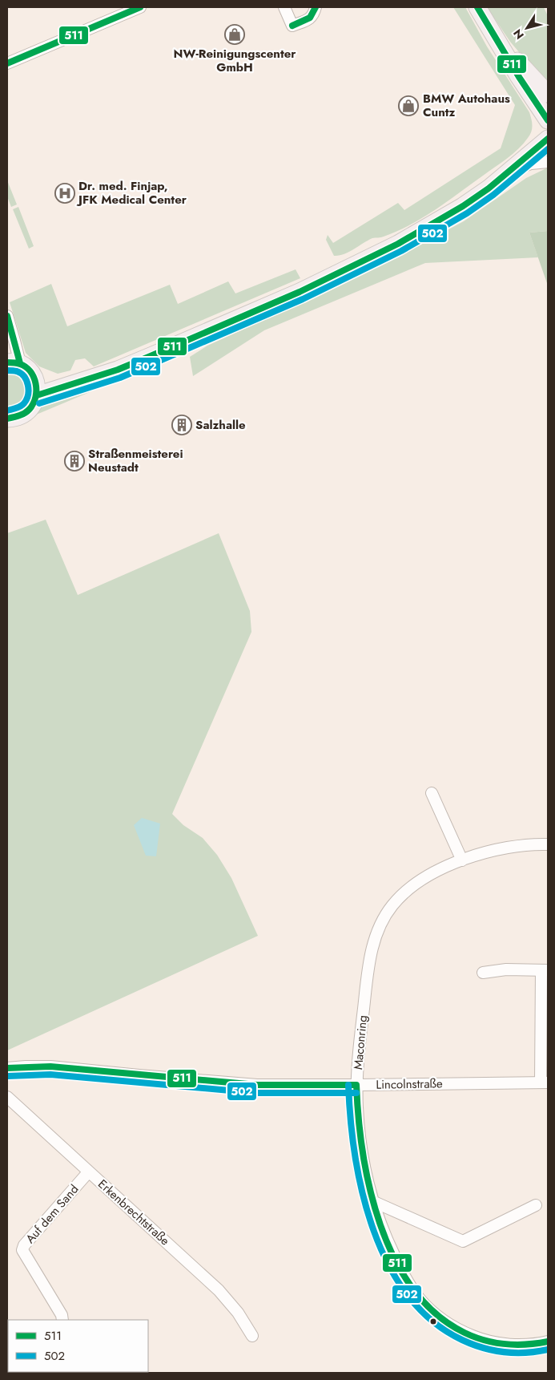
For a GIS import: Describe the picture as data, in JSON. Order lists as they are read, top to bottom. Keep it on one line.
{"streets":{"street":["Maconring","Lincolnstraße","Erkenbrechtstraße","Auf dem Sand"]},"crossings":[["Maconring","Lincolnstraße"],["Erkenbrechtstraße","Auf dem Sand"]],"places":{"shop":["NW-Reinigungscenter GmbH","BMW Autohaus Cuntz"],"hospital":["Dr. med. Finjap, JFK Medical Center"],"building":["Salzhalle","Straßenmeisterei Neustadt"]},"lines":["transit line 511","transit line 502"],"legend":["511","502"],"north":"bottom left"}
